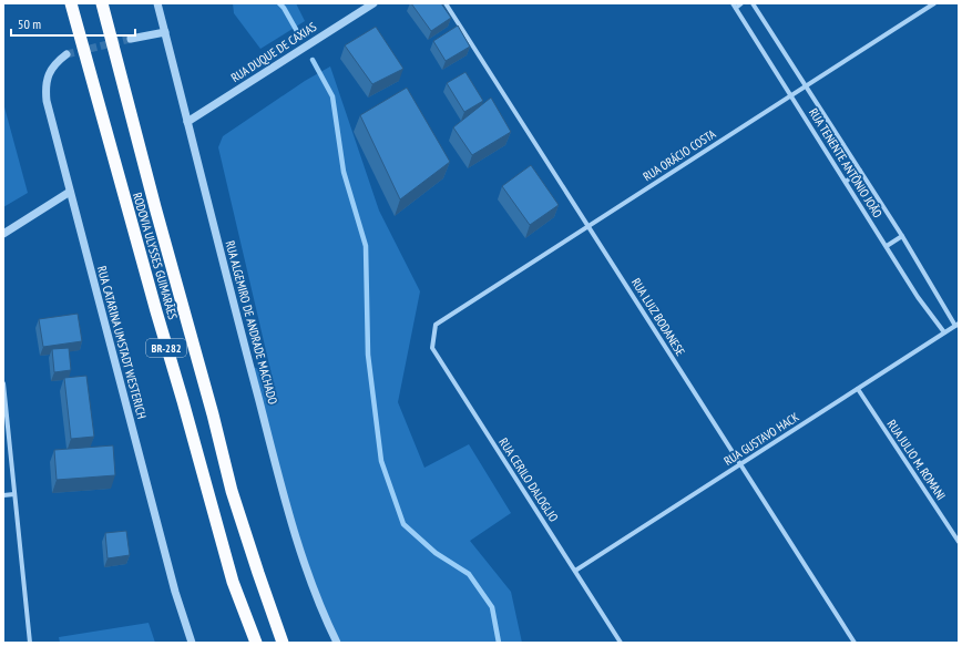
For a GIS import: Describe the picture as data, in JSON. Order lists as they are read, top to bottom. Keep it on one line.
{"streets":{"highway":["RODOVIA ULYSSES GUIMARÃES","BR-282"],"street":["RUA DUQUE DE CAXIAS","RUA ORÁCIO COSTA","RUA TENENTE ANTÔNIO JOÃO","RUA LUIZ BODANESE","RUA ALGEMIRO DE ANDRADE MACHADO","RUA CATARINA UMSTADT WESTERICH","RUA GUSTAVO HACK","RUA JULIO M. ROMANI","RUA CERILO DALOGLIO"]},"crossings":[["RUA DUQUE DE CAXIAS","RUA ALGEMIRO DE ANDRADE MACHADO"],["RUA ORÁCIO COSTA","RUA TENENTE ANTÔNIO JOÃO"],["RUA ORÁCIO COSTA","RUA LUIZ BODANESE"],["RUA ORÁCIO COSTA","RUA CERILO DALOGLIO"],["RUA TENENTE ANTÔNIO JOÃO","RUA GUSTAVO HACK"],["RUA LUIZ BODANESE","RUA GUSTAVO HACK"],["RUA GUSTAVO HACK","RUA JULIO M. ROMANI"],["RUA GUSTAVO HACK","RUA CERILO DALOGLIO"]],"scale_bar":"50 m"}
